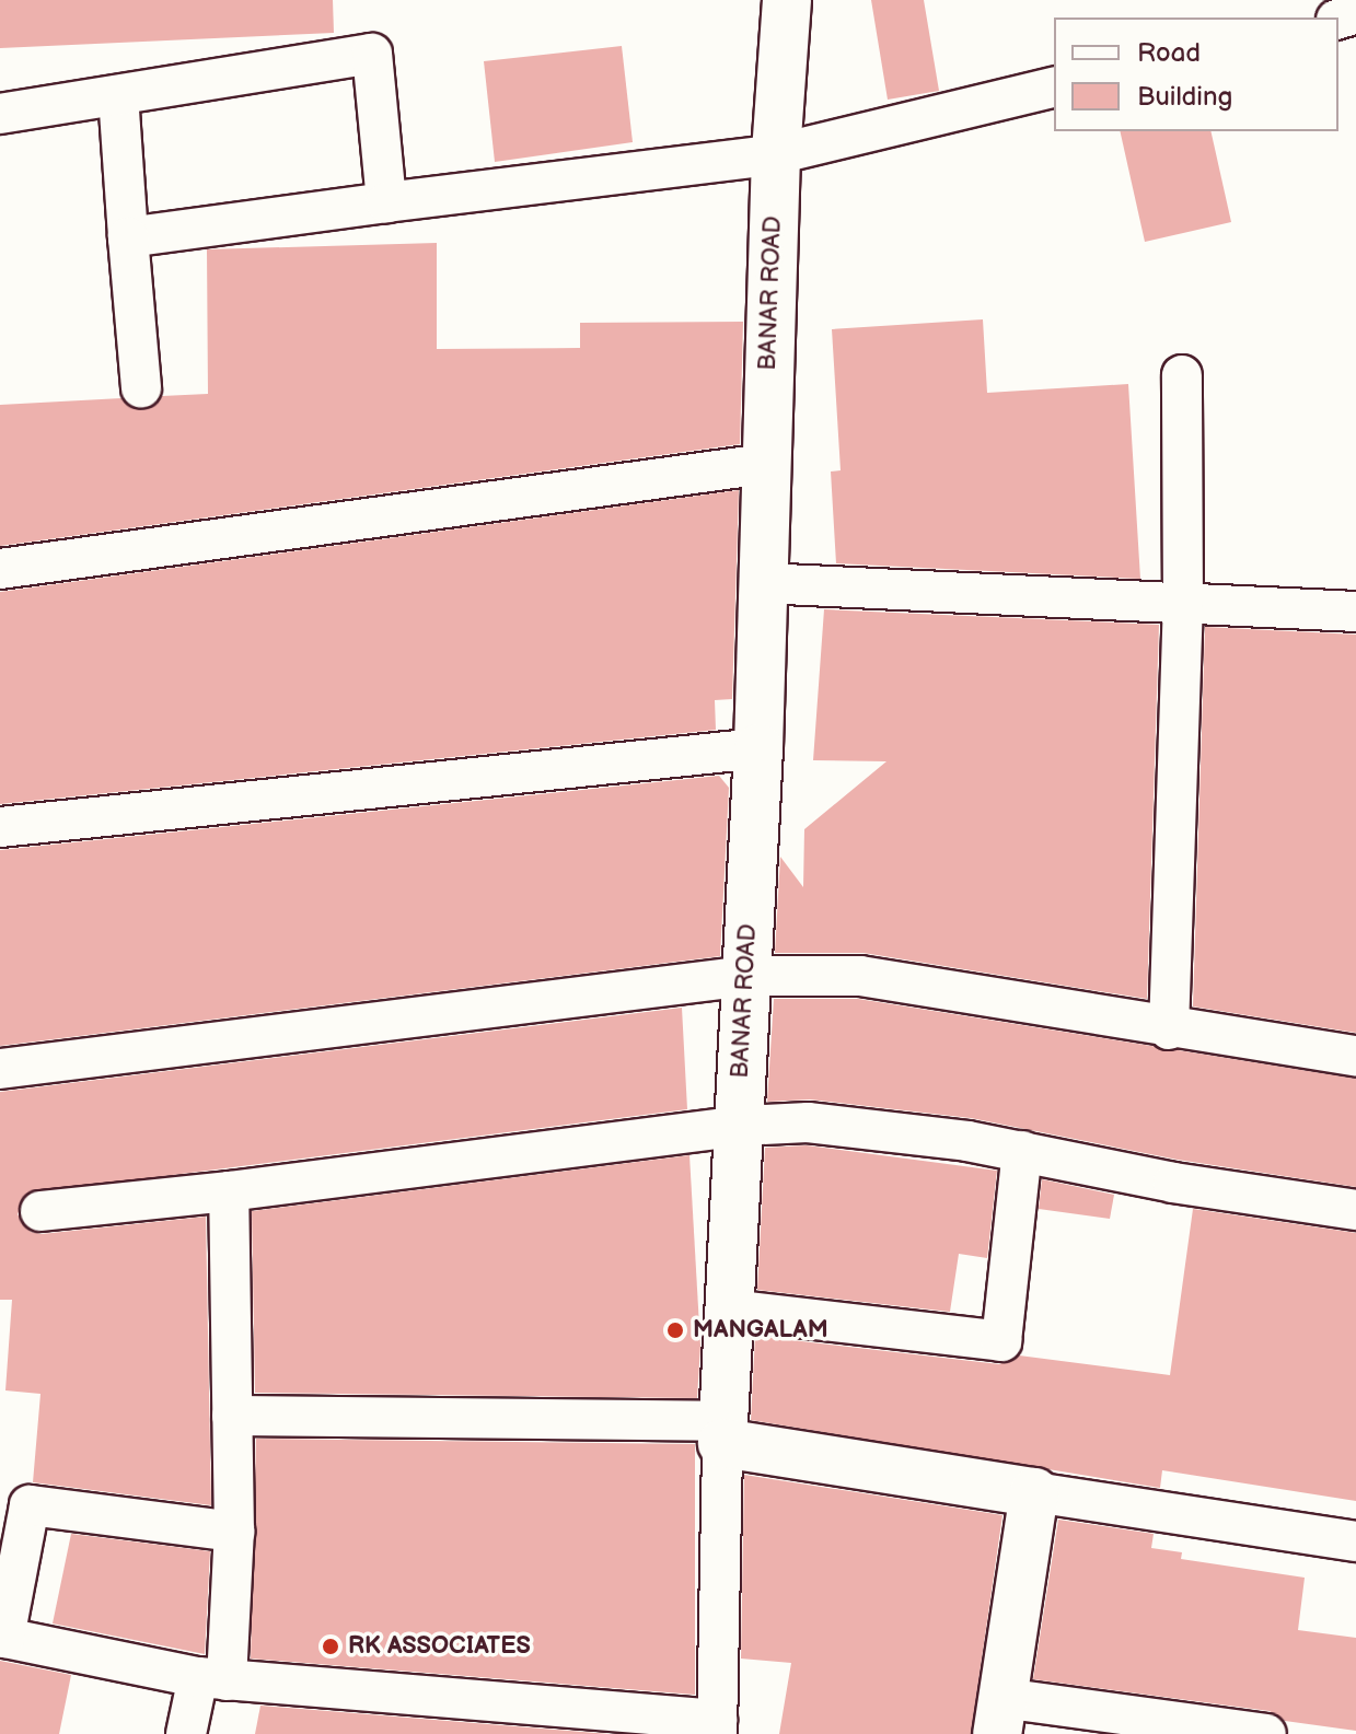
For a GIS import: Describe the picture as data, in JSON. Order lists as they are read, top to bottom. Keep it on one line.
{"streets":{"street":["BANAR ROAD"]},"places":["MANGALAM","RK ASSOCIATES"],"legend":["Road","Building"]}
